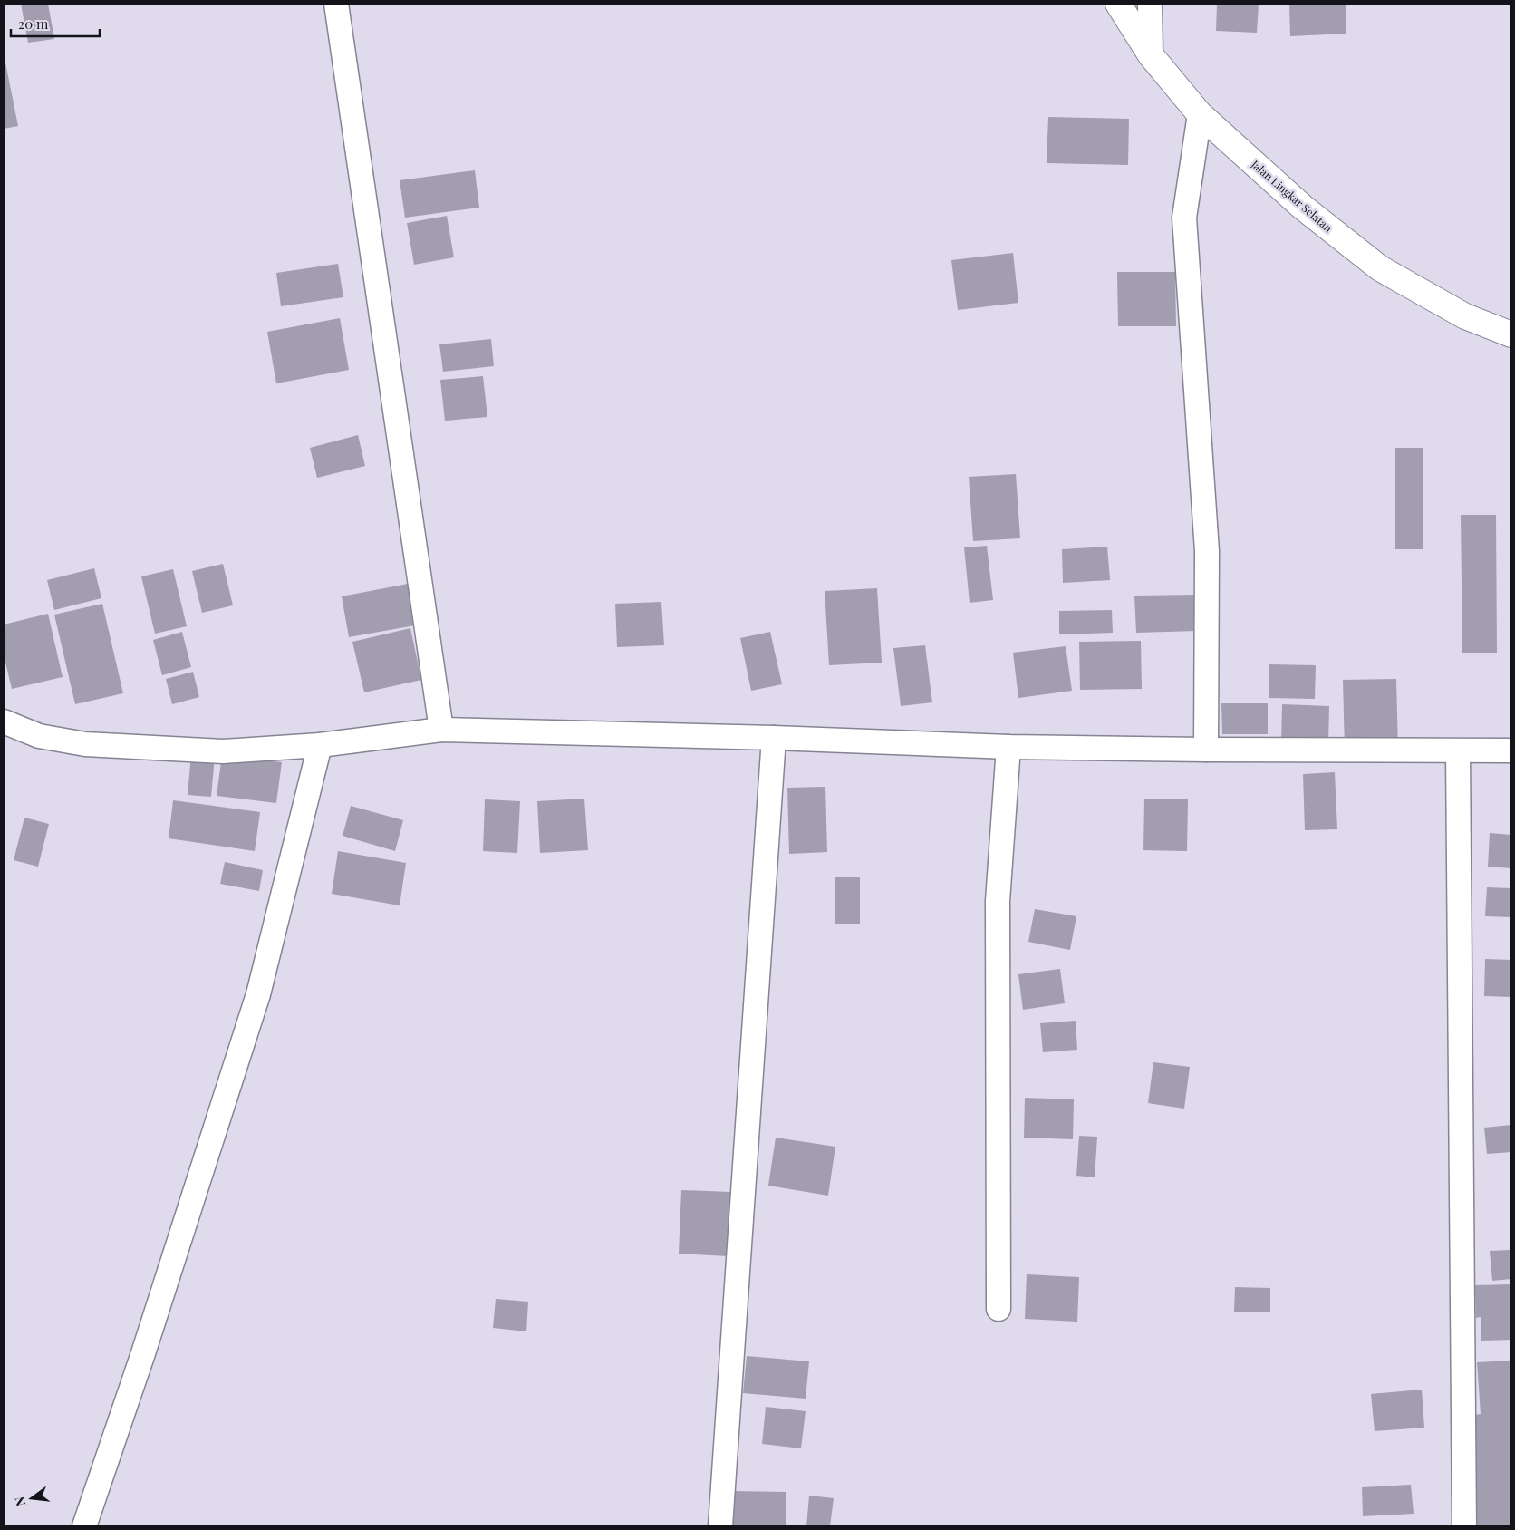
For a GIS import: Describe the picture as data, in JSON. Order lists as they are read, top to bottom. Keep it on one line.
{"streets":{"highway":["Jalan Lingkar Selatan"]},"scale_bar":"20 m","north":"left"}
